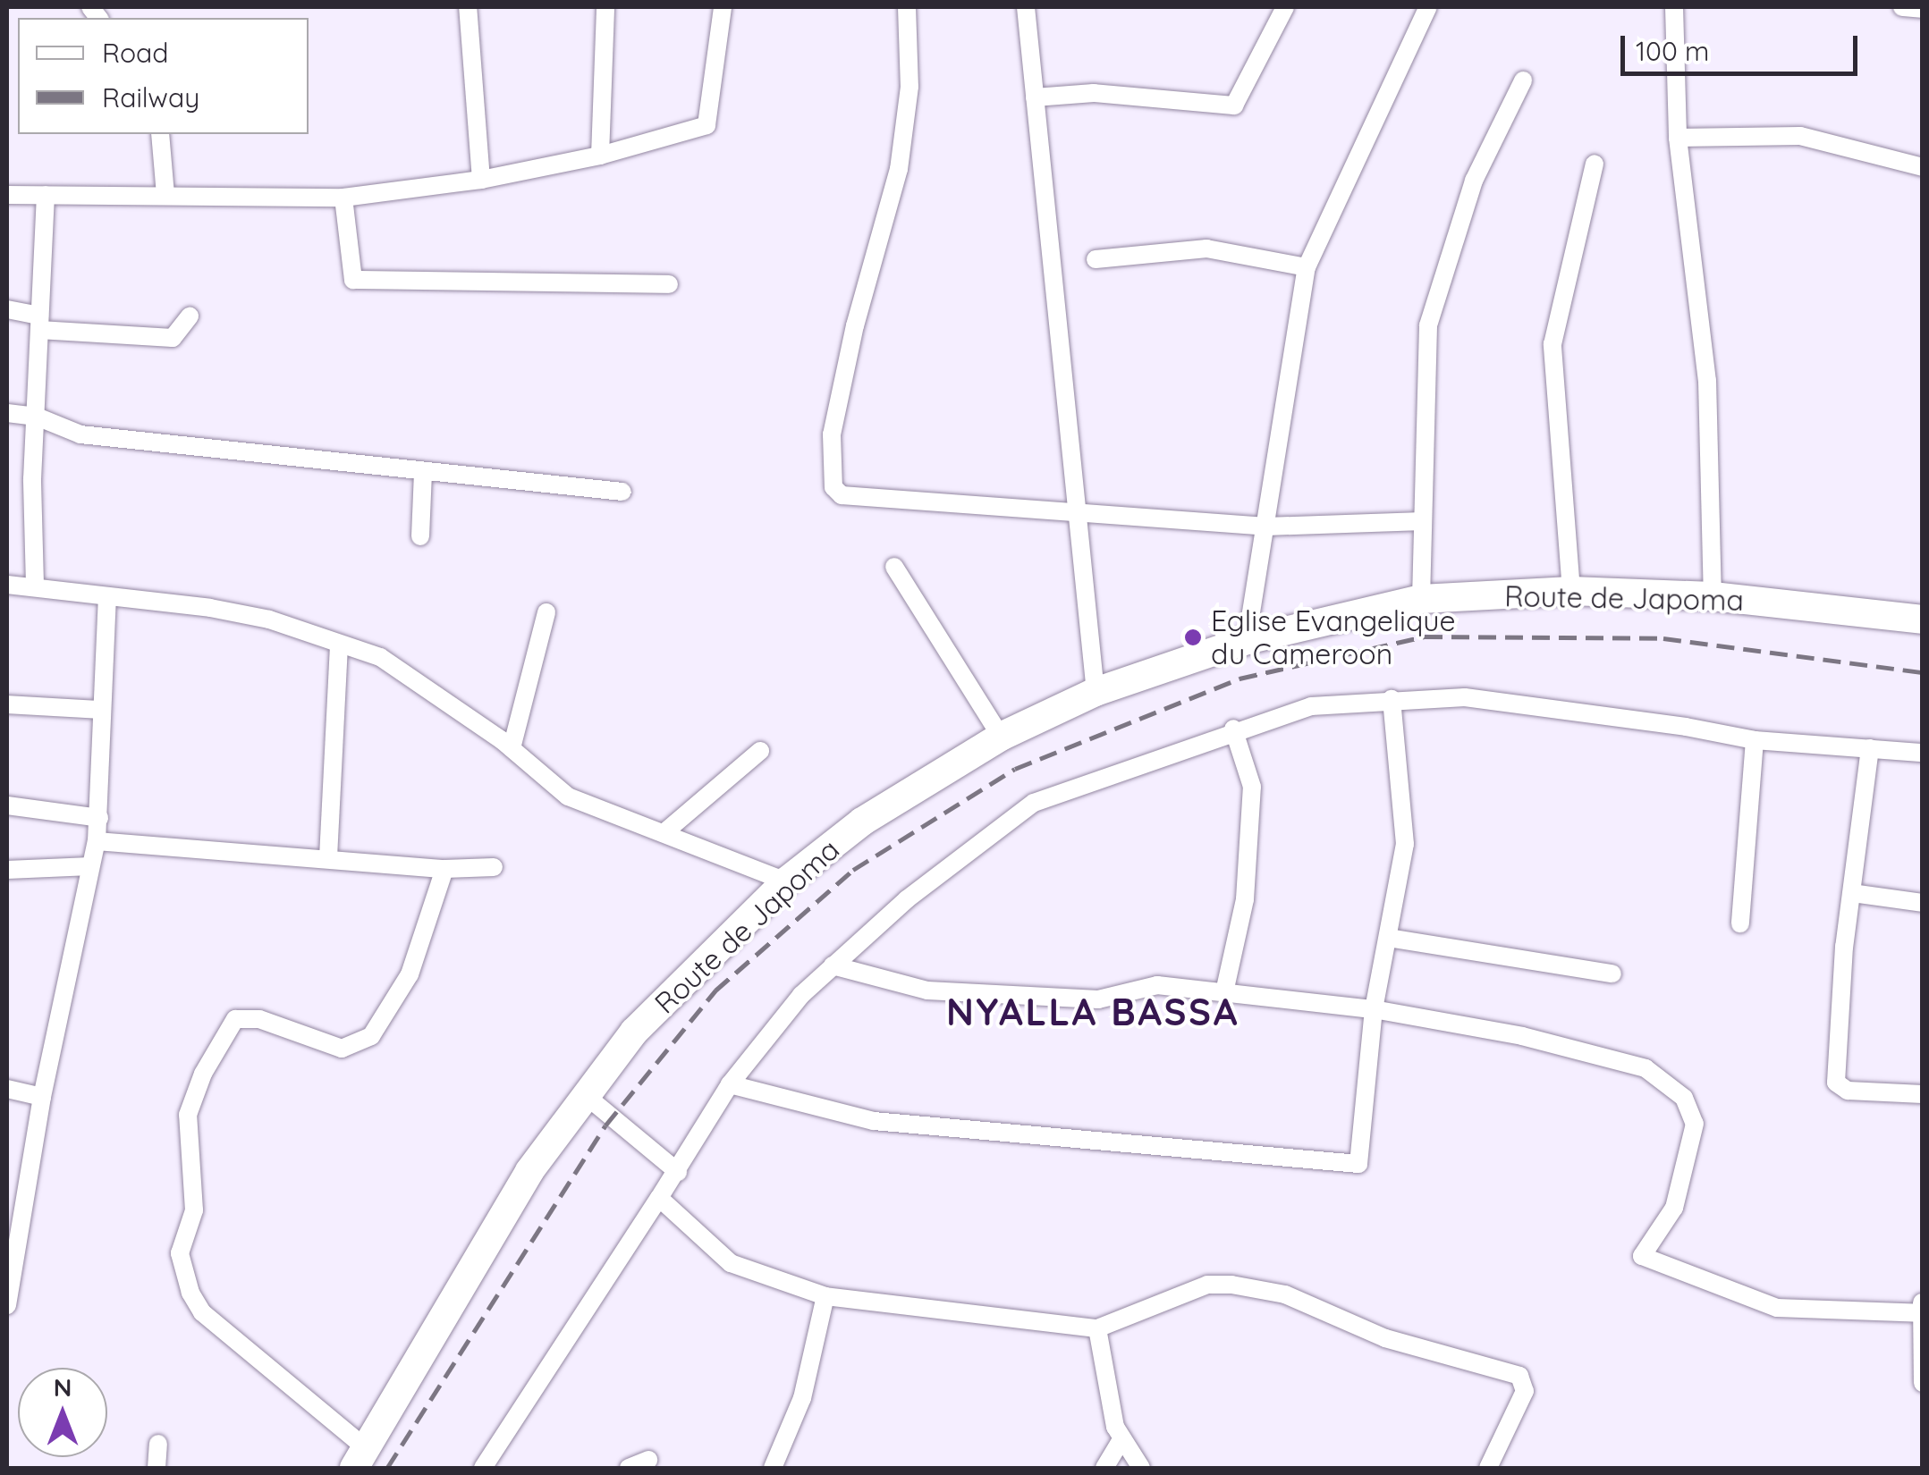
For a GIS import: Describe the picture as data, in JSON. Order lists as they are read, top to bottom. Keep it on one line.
{"streets":{"main road":["Route de Japoma"]},"districts":["NYALLA BASSA"],"places":["Eglise Evangelique du Cameroon"],"legend":["Road","Railway"],"scale_bar":"100 m","north":"top"}
